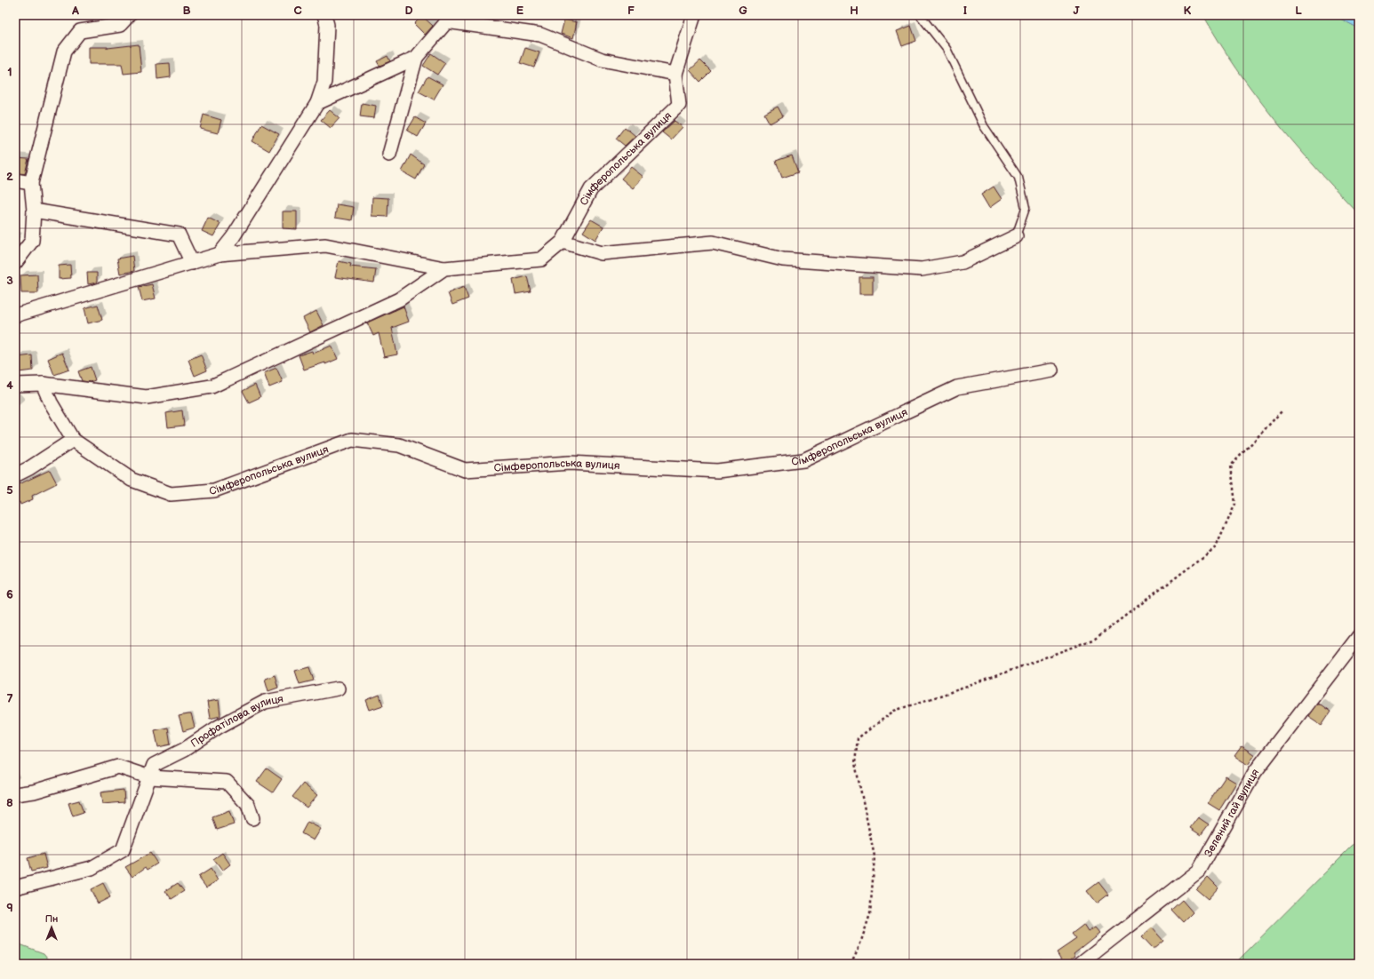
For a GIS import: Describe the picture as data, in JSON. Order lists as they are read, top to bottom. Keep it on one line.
{"streets":{"street":["Сімферопольська вулиця","Профатілова вулиця","Зелений гай вулиця"]},"north":"top","grid":{"columns":["A","B","C","D","E","F","G","H","I","J","K","L"],"rows":["1","2","3","4","5","6","7","8","9"]}}
